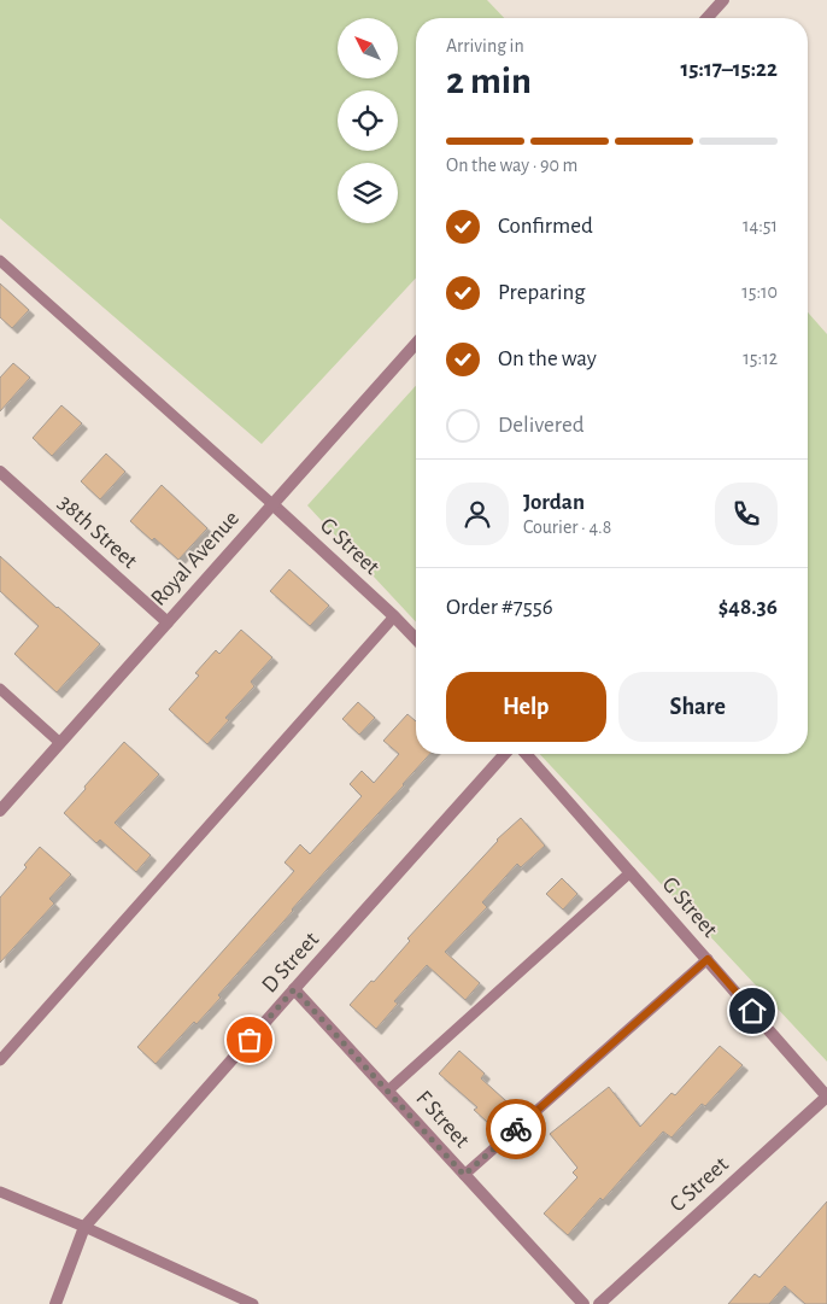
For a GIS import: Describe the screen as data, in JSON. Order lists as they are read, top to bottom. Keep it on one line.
{"streets":{"street":["38th Street","G Street","Royal Avenue","D Street","F Street","C Street"]},"crossings":[["38th Street","Royal Avenue"],["G Street","Royal Avenue"],["G Street","C Street"],["D Street","F Street"]],"north":"top left","page":{"heading":["2 min","Arriving in","15:17–15:22"],"panel":["Jordan","Courier · 4.8","Order #7556","$48.36"],"bar":"On the way · 90 m","list":[["Confirmed","14:51"],["Preparing","15:10"],["On the way","15:12"],"Delivered"],"buttons":["Help","Share"]}}
